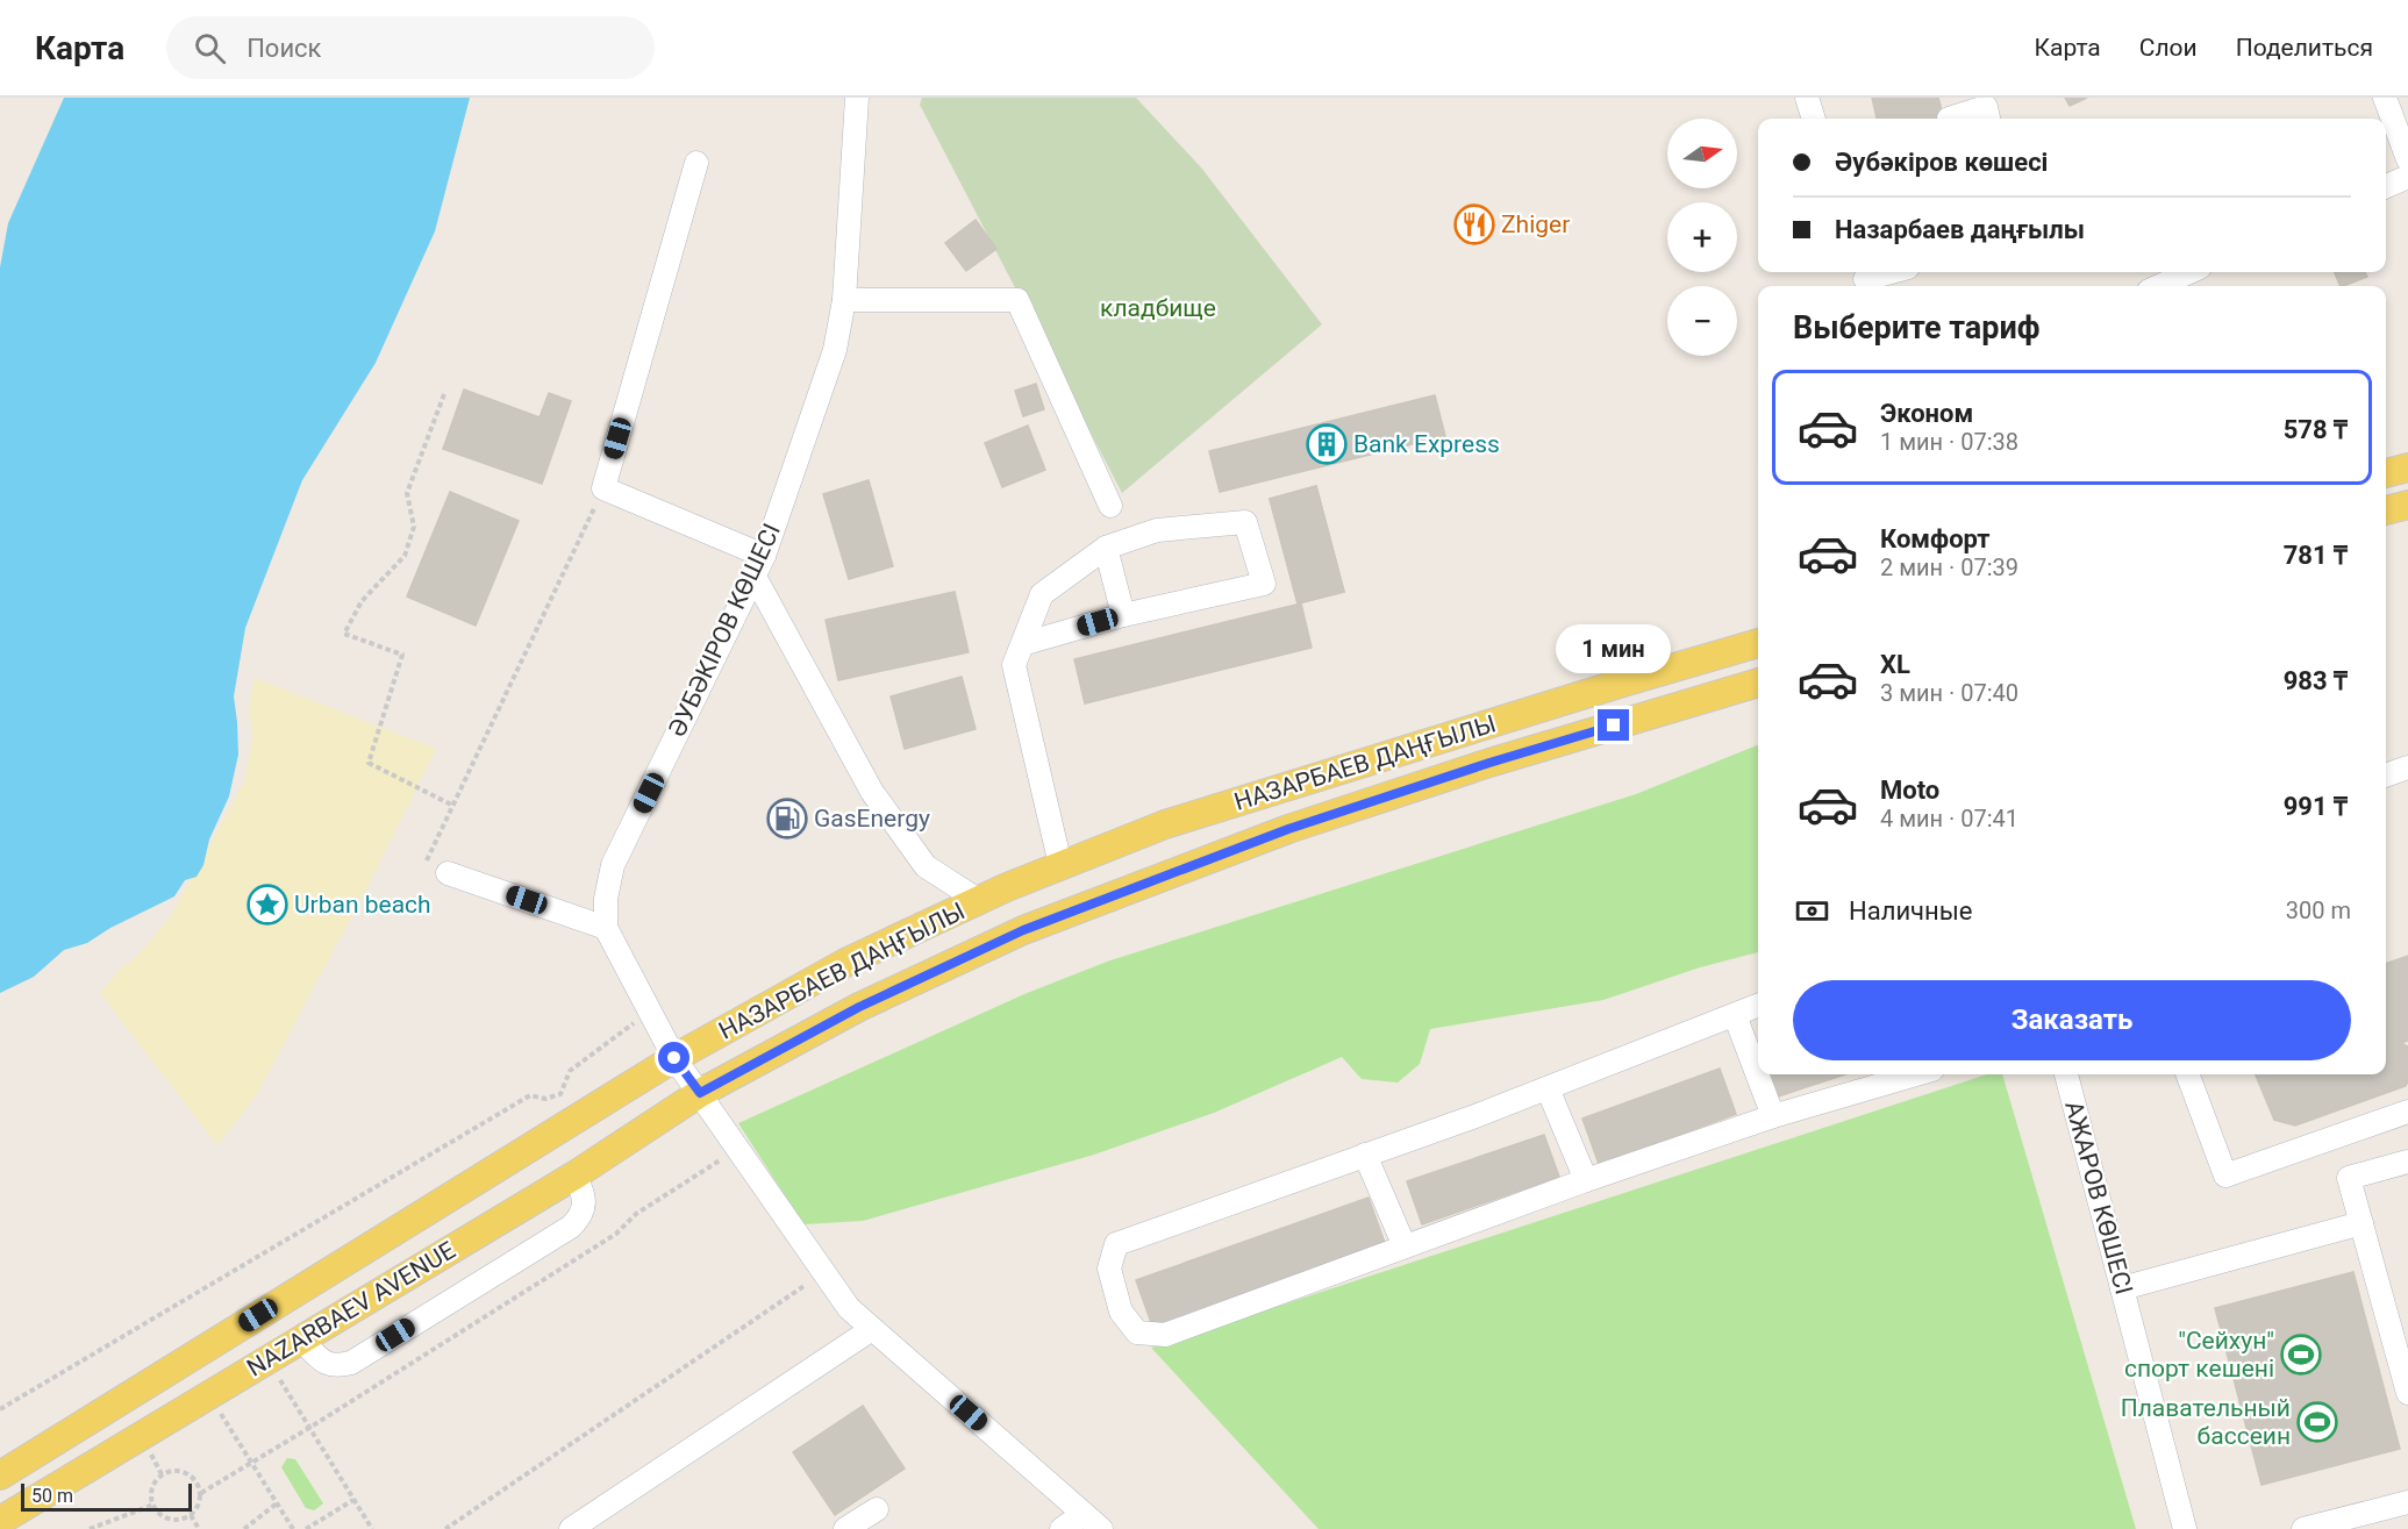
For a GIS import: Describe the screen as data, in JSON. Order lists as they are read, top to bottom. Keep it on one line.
{"streets":{"main road":["НАЗАРБАЕВ ДАҢҒЫЛЫ","NAZARBAEV AVENUE"],"street":["ӘУБӘКІРОВ КӨШЕСІ","АЖАРОВ КӨШЕСІ"]},"crossings":[["ӘУБӘКІРОВ КӨШЕСІ","НАЗАРБАЕВ ДАҢҒЫЛЫ"],["ӘУБӘКІРОВ КӨШЕСІ","NAZARBAEV AVENUE"],["НАЗАРБАЕВ ДАҢҒЫЛЫ","NAZARBAEV AVENUE"]],"parks":["кладбище"],"places":{"restaurant":["Zhiger"],"building":["Bank Express"],"fuel station":["GasEnergy"],"place":["Urban beach"],"sports":["\"Сейхун\" спорт кешені","Плавательный бассеин"]},"scale_bar":"50 m","north":"right","page":{"header":"Карта","search":"Поиск","nav":["Карта","Слои","Поделиться"],"map_buttons":["+","−"],"banner":["Әубәкіров көшесі","Назарбаев даңғылы"],"heading":"Выберите тариф","list":[{"name":"Эконом","note":"1 мин · 07:38","value":"578 ₸"},{"name":"Комфорт","note":"2 мин · 07:39","value":"781 ₸"},{"name":"XL","note":"3 мин · 07:40","value":"983 ₸"},{"name":"Moto","note":"4 мин · 07:41","value":"991 ₸"}],"bubble":"1 мин","pay":["Наличные","300 m"],"buttons":"Заказать","scale":"50 m"}}
